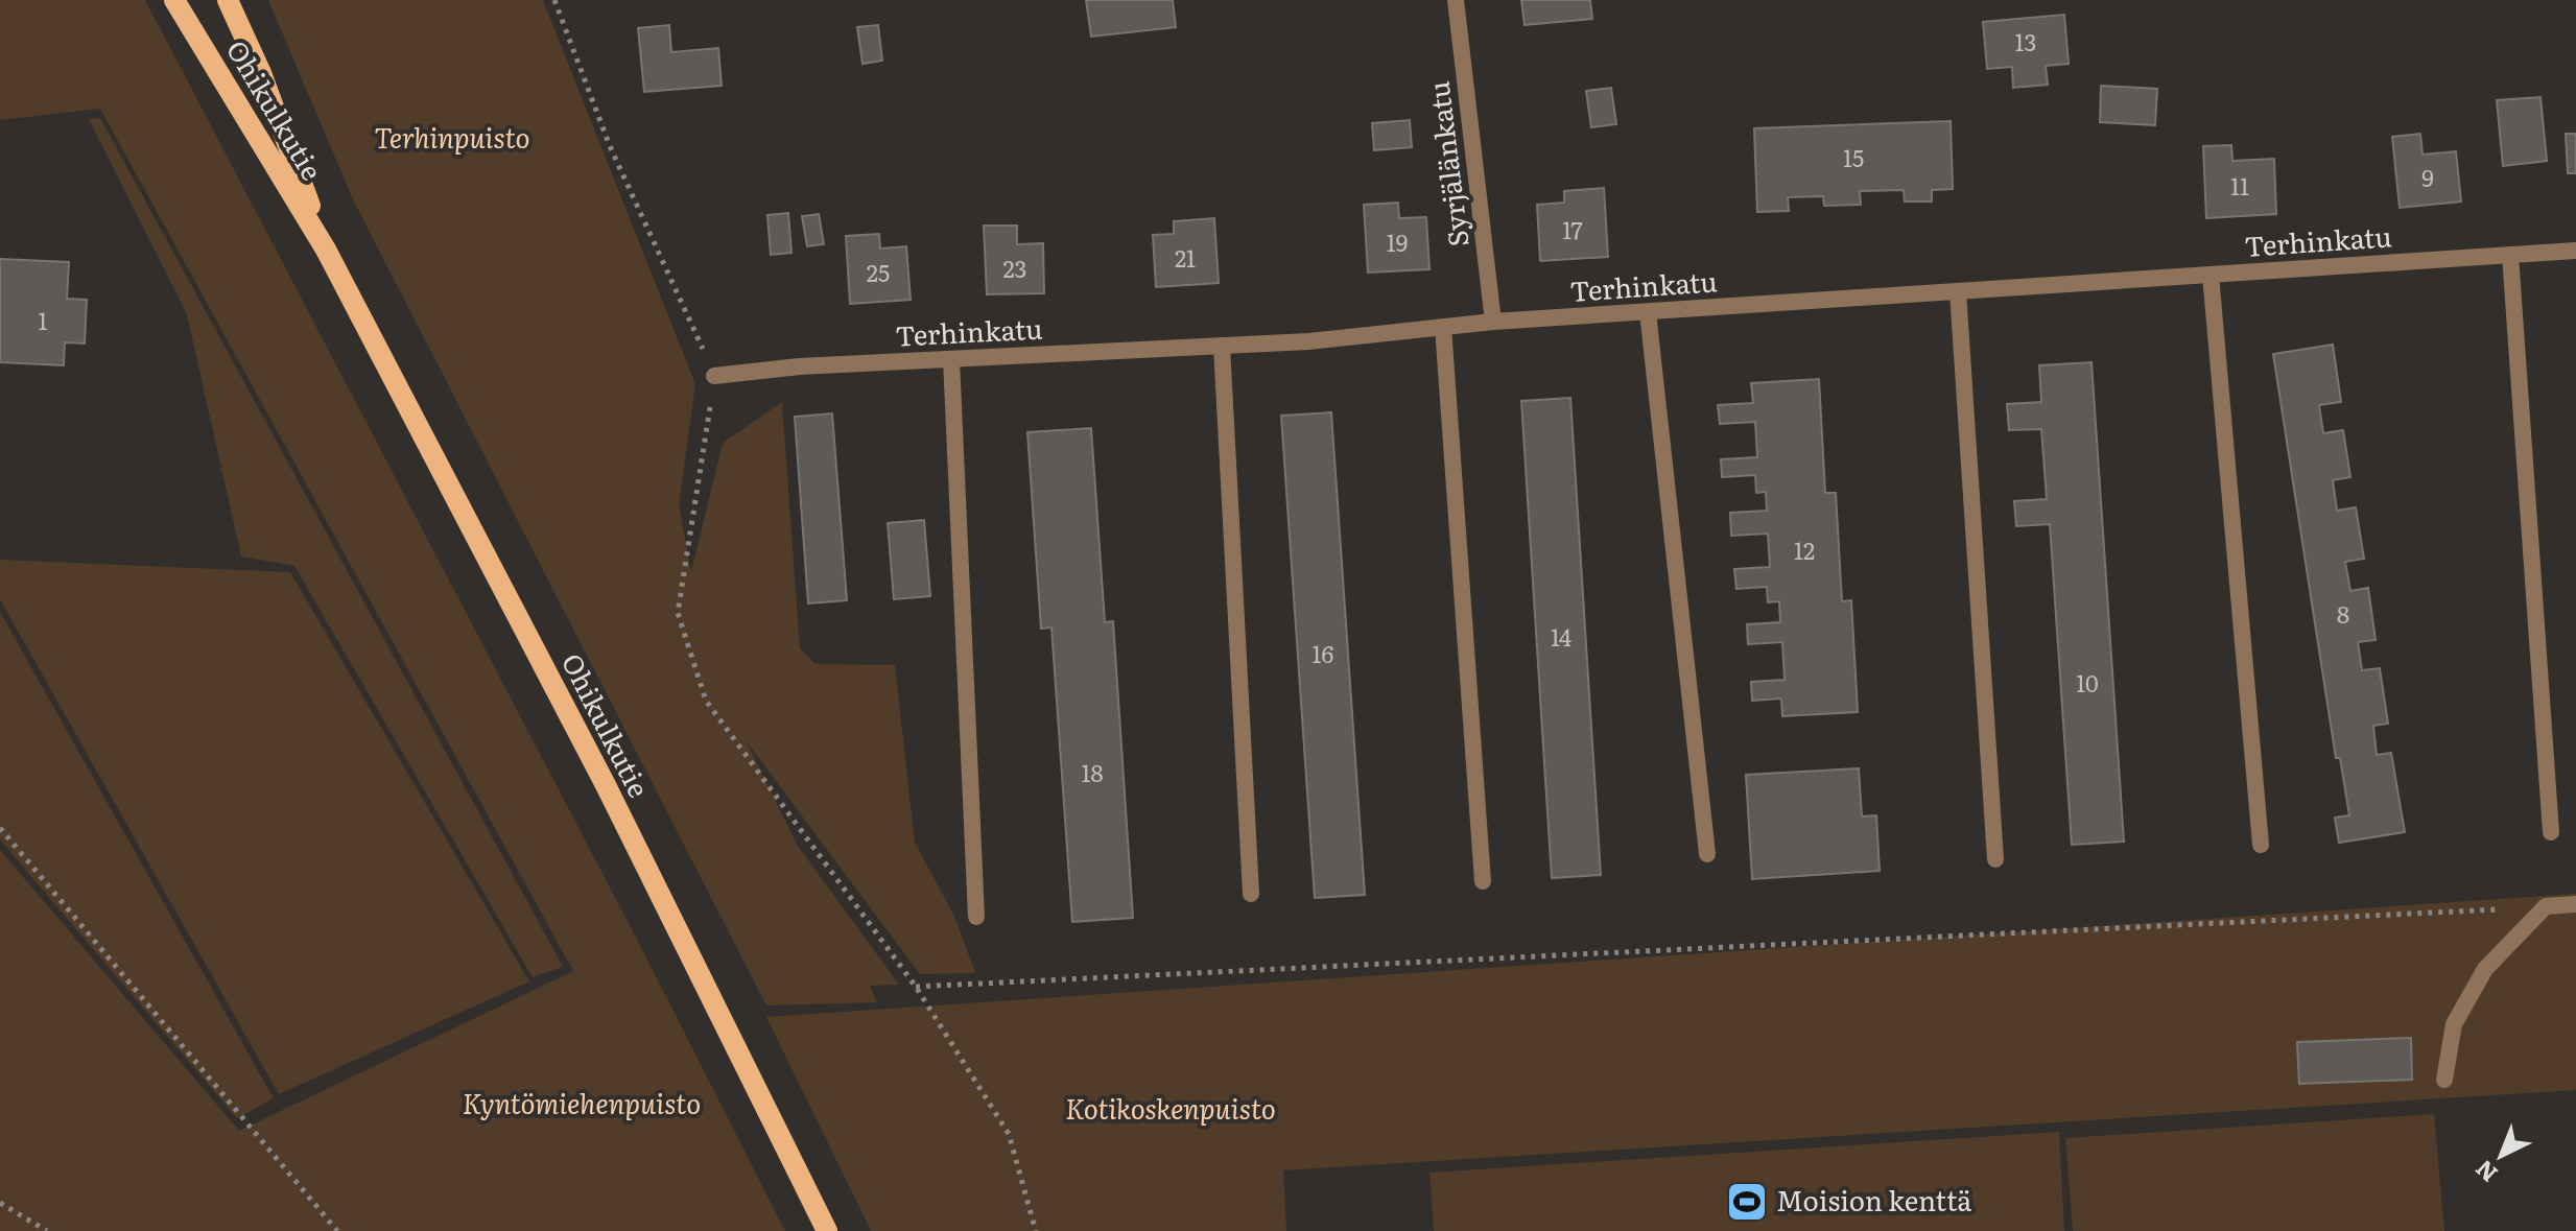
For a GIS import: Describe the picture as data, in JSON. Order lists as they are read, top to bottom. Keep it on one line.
{"streets":{"main road":["Ohikulkutie"],"street":["Syrjälänkatu","Terhinkatu"]},"crossings":[["Syrjälänkatu","Terhinkatu"]],"parks":["Terhinpuisto","Kyntömiehenpuisto","Kotikoskenpuisto"],"places":{"sports":["Moision kenttä"]},"house_numbers":["13","15","9","11","17","19","21","23","25","1","12","8","14","16","10","18"],"north":"bottom left"}
